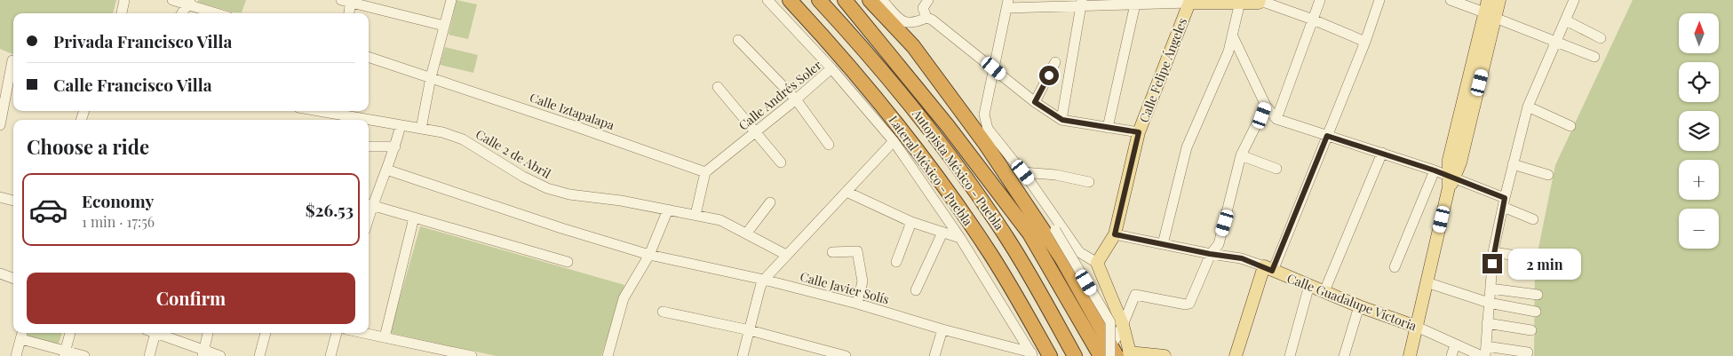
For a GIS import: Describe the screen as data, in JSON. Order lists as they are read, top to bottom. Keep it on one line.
{"streets":{"highway":["Autopista México - Puebla","Lateral México - Puebla"],"main road":["Calle Felipe Ángeles","Calle Guadalupe Victoria"],"street":["Calle Andrés Soler","Calle Iztapalapa","Calle 2 de Abril","Calle Javier Solís"]},"crossings":[["Calle Felipe Ángeles","Calle Guadalupe Victoria"],["Calle Andrés Soler","Calle Iztapalapa"],["Calle Andrés Soler","Calle Javier Solís"]],"north":"top","page":{"map_buttons":["+","−"],"banner":["Privada Francisco Villa","Calle Francisco Villa"],"heading":"Choose a ride","list":[{"name":"Economy","note":"1 min · 17:56","value":"$26.53"}],"bubble":"2 min","buttons":"Confirm"}}
